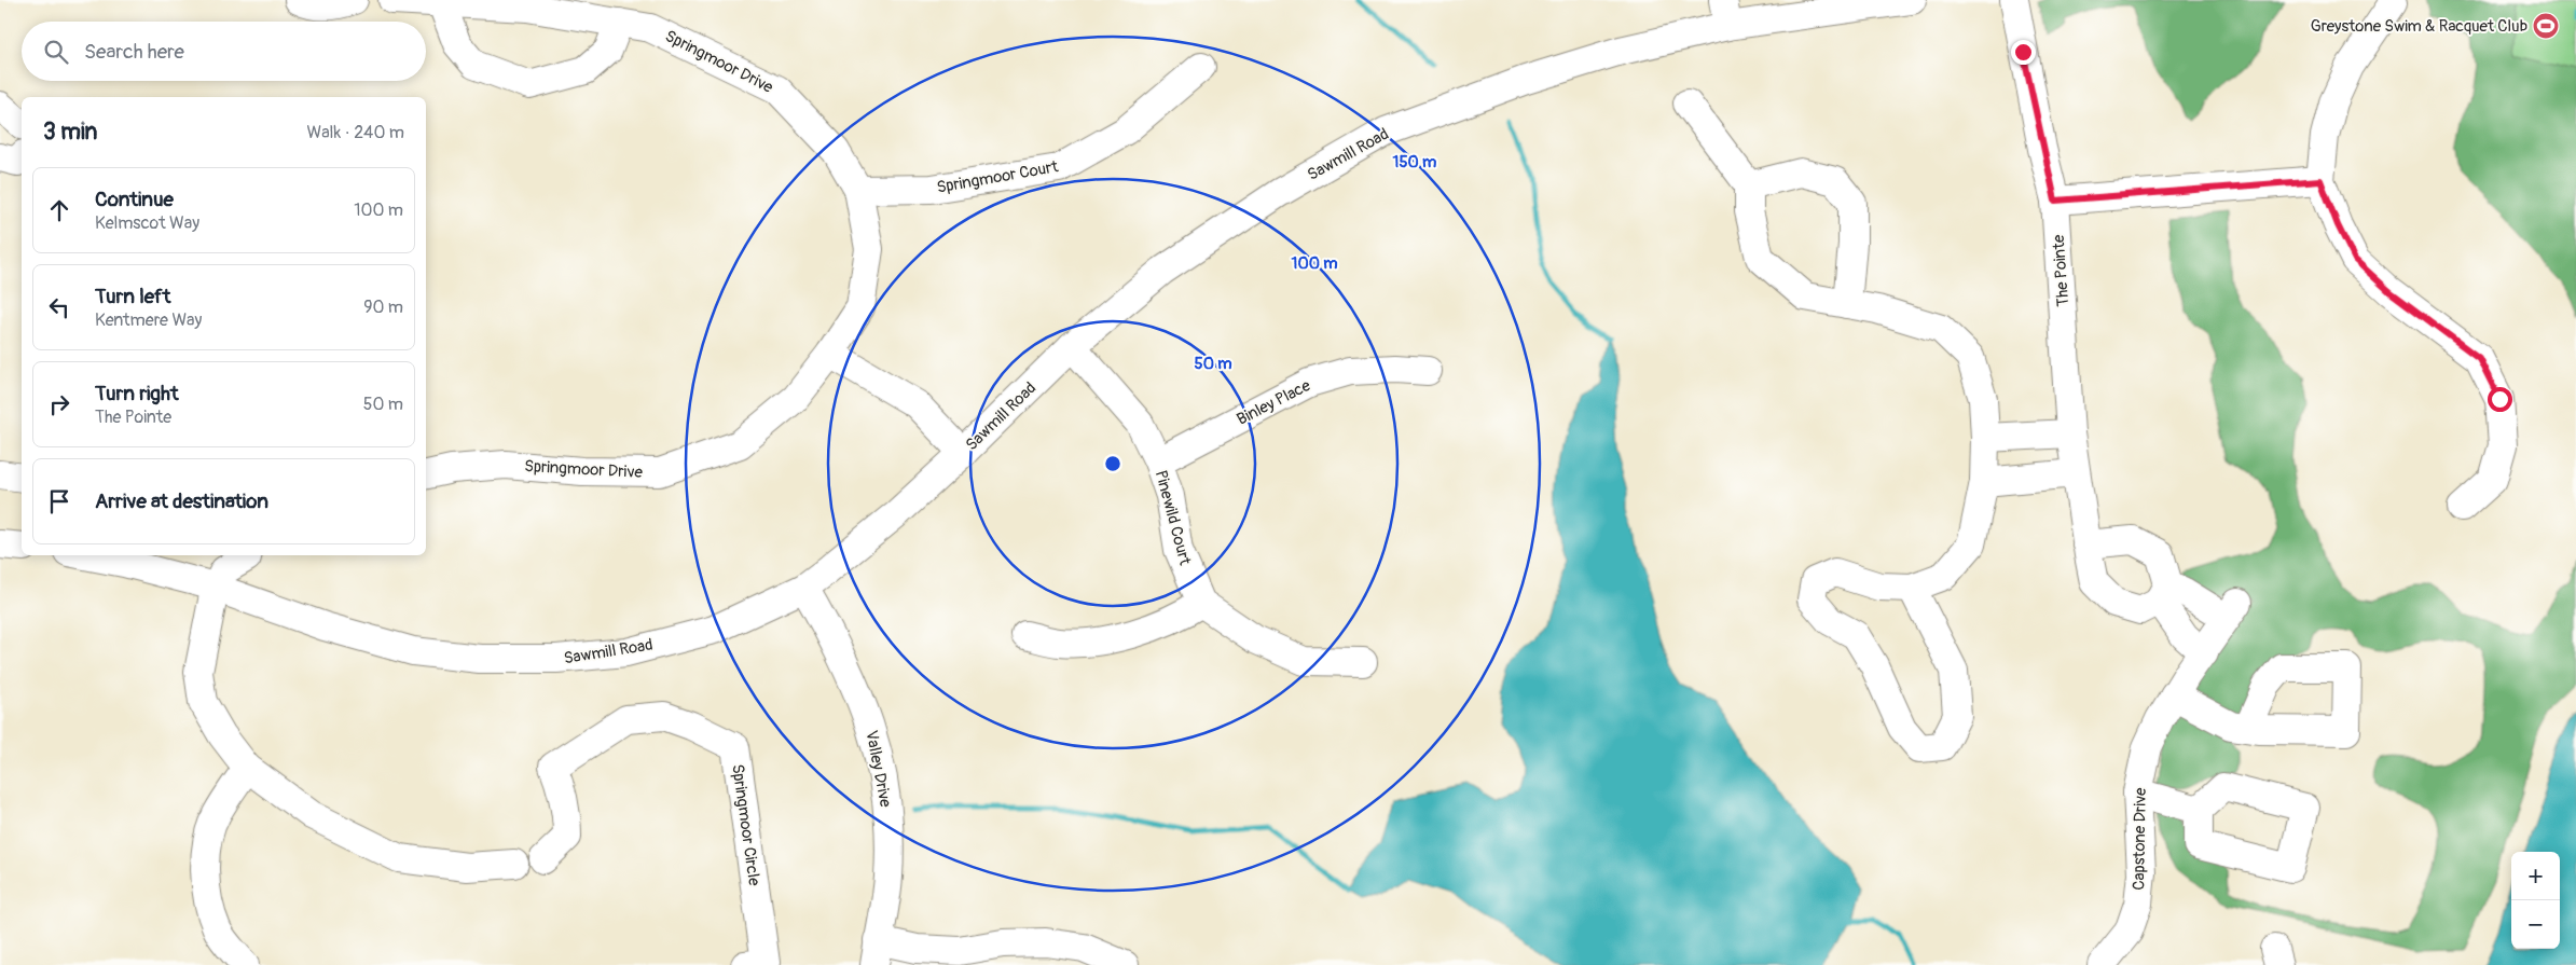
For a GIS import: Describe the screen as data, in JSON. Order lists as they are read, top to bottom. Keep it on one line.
{"streets":{"street":["Springmoor Drive","Sawmill Road","Springmoor Court","The Pointe","Binley Place","Pinewild Court","Valley Drive","Springmoor Circle","Capstone Drive"]},"crossings":[["Springmoor Drive","Springmoor Court"],["Sawmill Road","Pinewild Court"],["Sawmill Road","Valley Drive"],["The Pointe","Capstone Drive"],["Binley Place","Pinewild Court"]],"places":{"sports":["Greystone Swim & Racquet Club"]},"page":{"search":"Search here","heading":["3 min","Walk · 240 m"],"list":[["Continue","Kelmscot Way","100 m"],["Turn left","Kentmere Way","90 m"],["Turn right","The Pointe","50 m"],"Arrive at destination"],"map_buttons":["+","−"]},"rings":["150 m","100 m","50 m"]}
